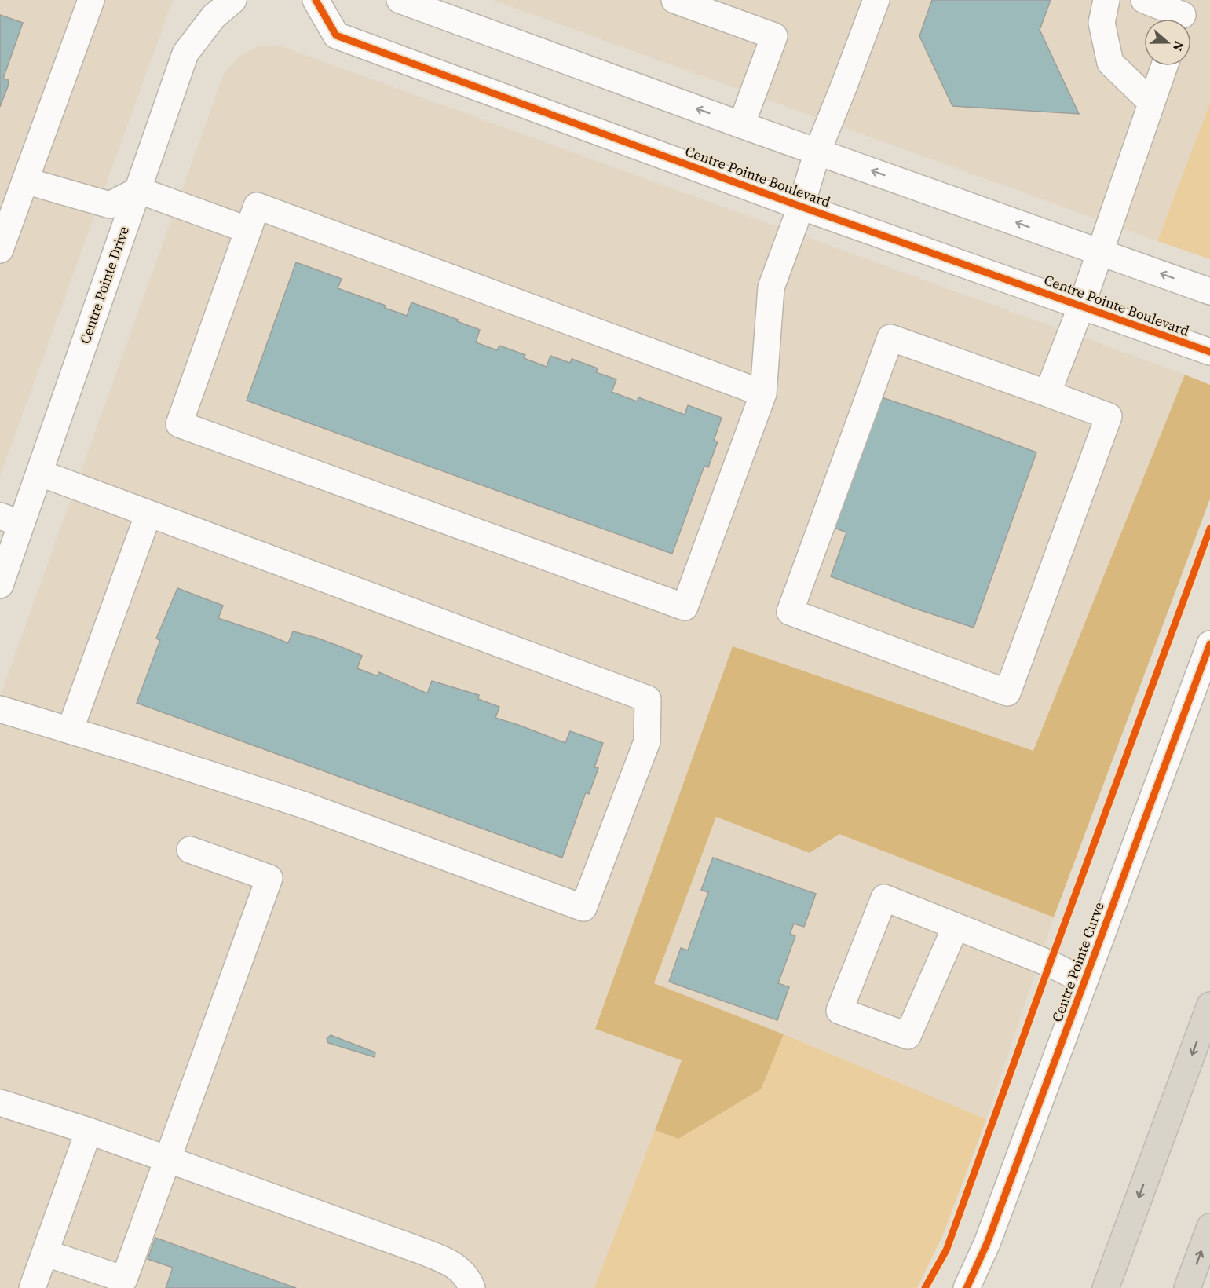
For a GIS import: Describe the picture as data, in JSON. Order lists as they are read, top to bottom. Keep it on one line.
{"streets":{"street":["Centre Pointe Boulevard","Centre Pointe Drive","Centre Pointe Curve"]},"north":"right"}
